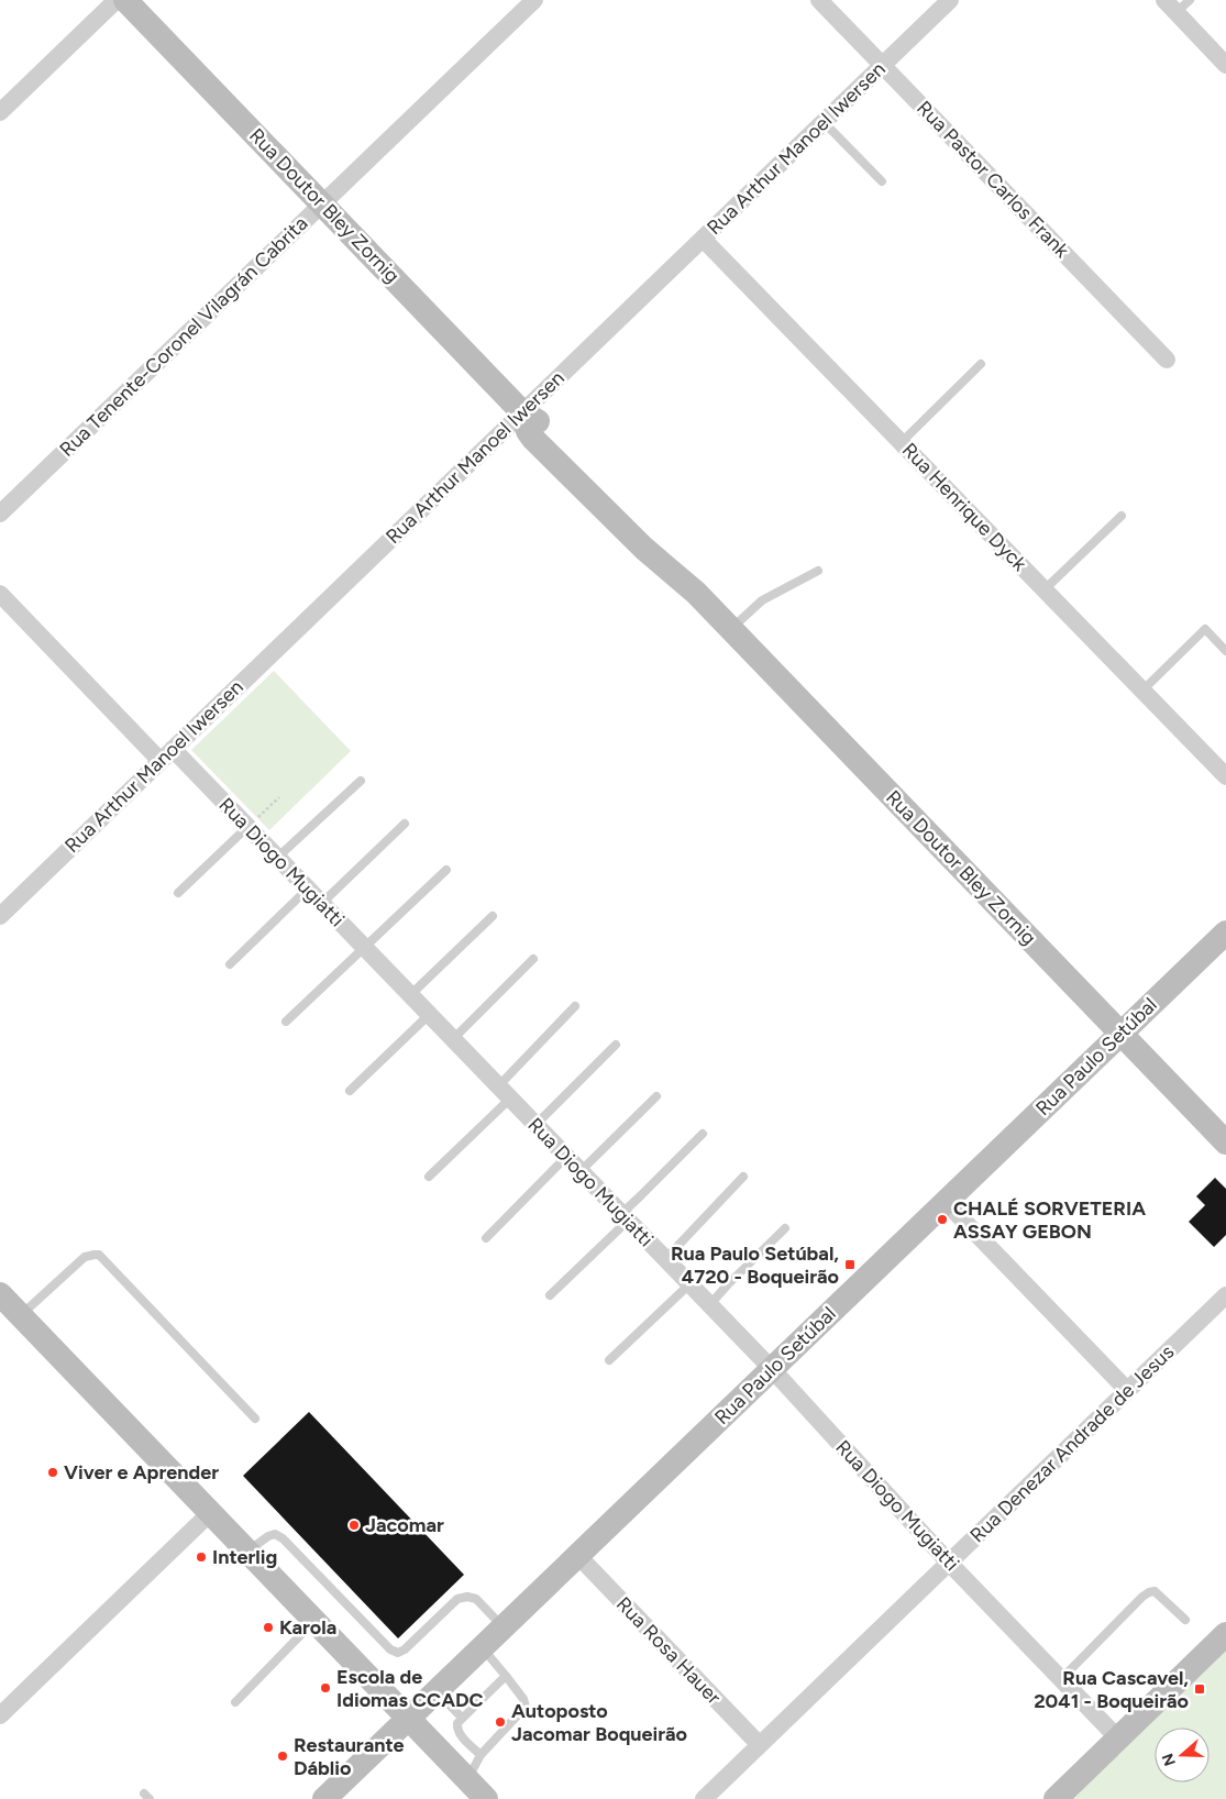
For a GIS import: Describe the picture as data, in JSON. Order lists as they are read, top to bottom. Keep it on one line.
{"streets":{"main road":["Rua Doutor Bley Zornig","Rua Paulo Setúbal"],"street":["Rua Arthur Manoel Iwersen","Rua Pastor Carlos Frank","Rua Tenente-Coronel Vilagrán Cabrita","Rua Henrique Dyck","Rua Diogo Mugiatti","Rua Denezar Andrade de Jesus","Rua Rosa Hauer"]},"crossings":[["Rua Arthur Manoel Iwersen","Rua Pastor Carlos Frank"],["Rua Arthur Manoel Iwersen","Rua Doutor Bley Zornig"],["Rua Arthur Manoel Iwersen","Rua Henrique Dyck"],["Rua Arthur Manoel Iwersen","Rua Diogo Mugiatti"],["Rua Doutor Bley Zornig","Rua Tenente-Coronel Vilagrán Cabrita"],["Rua Doutor Bley Zornig","Rua Paulo Setúbal"],["Rua Diogo Mugiatti","Rua Paulo Setúbal"],["Rua Diogo Mugiatti","Rua Denezar Andrade de Jesus"],["Rua Paulo Setúbal","Rua Rosa Hauer"],["Rua Denezar Andrade de Jesus","Rua Rosa Hauer"]],"places":{"other":["CHALÉ SORVETERIA ASSAY GEBON","Viver e Aprender","Jacomar","Interlig","Karola","Escola de Idiomas CCADC","Autoposto Jacomar Boqueirão","Restaurante Dáblio"],"transit":["Rua Paulo Setúbal, 4720 - Boqueirão","Rua Cascavel, 2041 - Boqueirão"]},"north":"left"}
